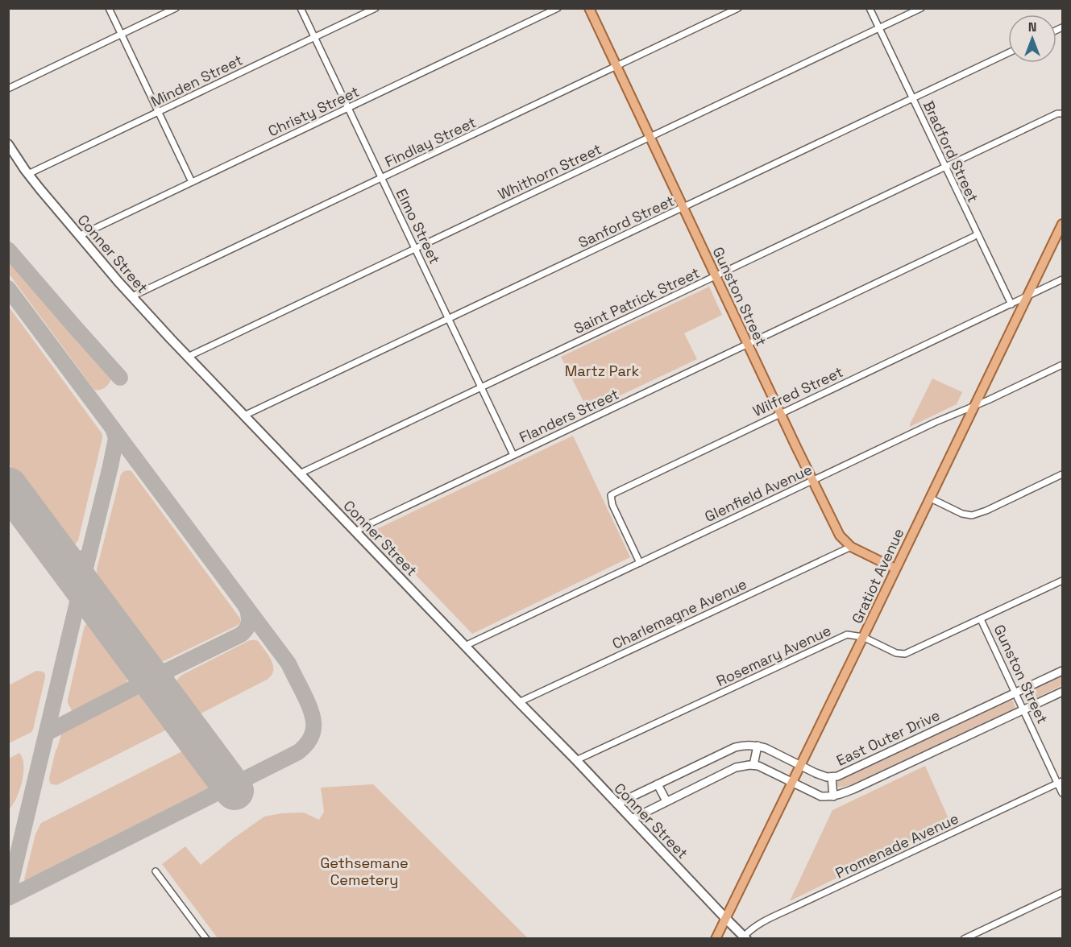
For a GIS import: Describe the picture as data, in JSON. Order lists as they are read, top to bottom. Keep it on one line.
{"streets":{"main road":["Conner Street","Gunston Street","Gratiot Avenue"],"street":["Minden Street","Christy Street","Findlay Street","Bradford Street","Whithorn Street","Sanford Street","Elmo Street","Saint Patrick Street","Wilfred Street","Flanders Street","Glenfield Avenue","Charlemagne Avenue","Rosemary Avenue","East Outer Drive","Promenade Avenue"]},"crossings":[["Minden Street","Elmo Street"],["Minden Street","Conner Street"],["Christy Street","Elmo Street"],["Christy Street","Conner Street"],["Findlay Street","Elmo Street"],["Findlay Street","Conner Street"],["Findlay Street","Gunston Street"],["Bradford Street","Whithorn Street"],["Bradford Street","Sanford Street"],["Bradford Street","Saint Patrick Street"],["Bradford Street","Wilfred Street"],["Bradford Street","Flanders Street"],["Whithorn Street","Elmo Street"],["Whithorn Street","Conner Street"],["Whithorn Street","Gunston Street"],["Sanford Street","Elmo Street"],["Sanford Street","Conner Street"],["Sanford Street","Gunston Street"],["Elmo Street","Saint Patrick Street"],["Elmo Street","Flanders Street"],["Conner Street","Saint Patrick Street"],["Conner Street","Flanders Street"],["Conner Street","Glenfield Avenue"],["Conner Street","Gratiot Avenue"],["Conner Street","Charlemagne Avenue"],["Conner Street","Rosemary Avenue"],["Conner Street","East Outer Drive"],["Conner Street","Promenade Avenue"],["Gunston Street","Saint Patrick Street"],["Gunston Street","Wilfred Street"],["Gunston Street","Flanders Street"],["Gunston Street","Glenfield Avenue"],["Gunston Street","Gratiot Avenue"],["Gunston Street","Charlemagne Avenue"],["Gunston Street","Rosemary Avenue"],["Gunston Street","East Outer Drive"],["Gunston Street","Promenade Avenue"],["Wilfred Street","Glenfield Avenue"],["Wilfred Street","Gratiot Avenue"],["Glenfield Avenue","Gratiot Avenue"],["Gratiot Avenue","Rosemary Avenue"],["Gratiot Avenue","East Outer Drive"]],"parks":["Martz Park","Gethsemane Cemetery"],"north":"top"}
